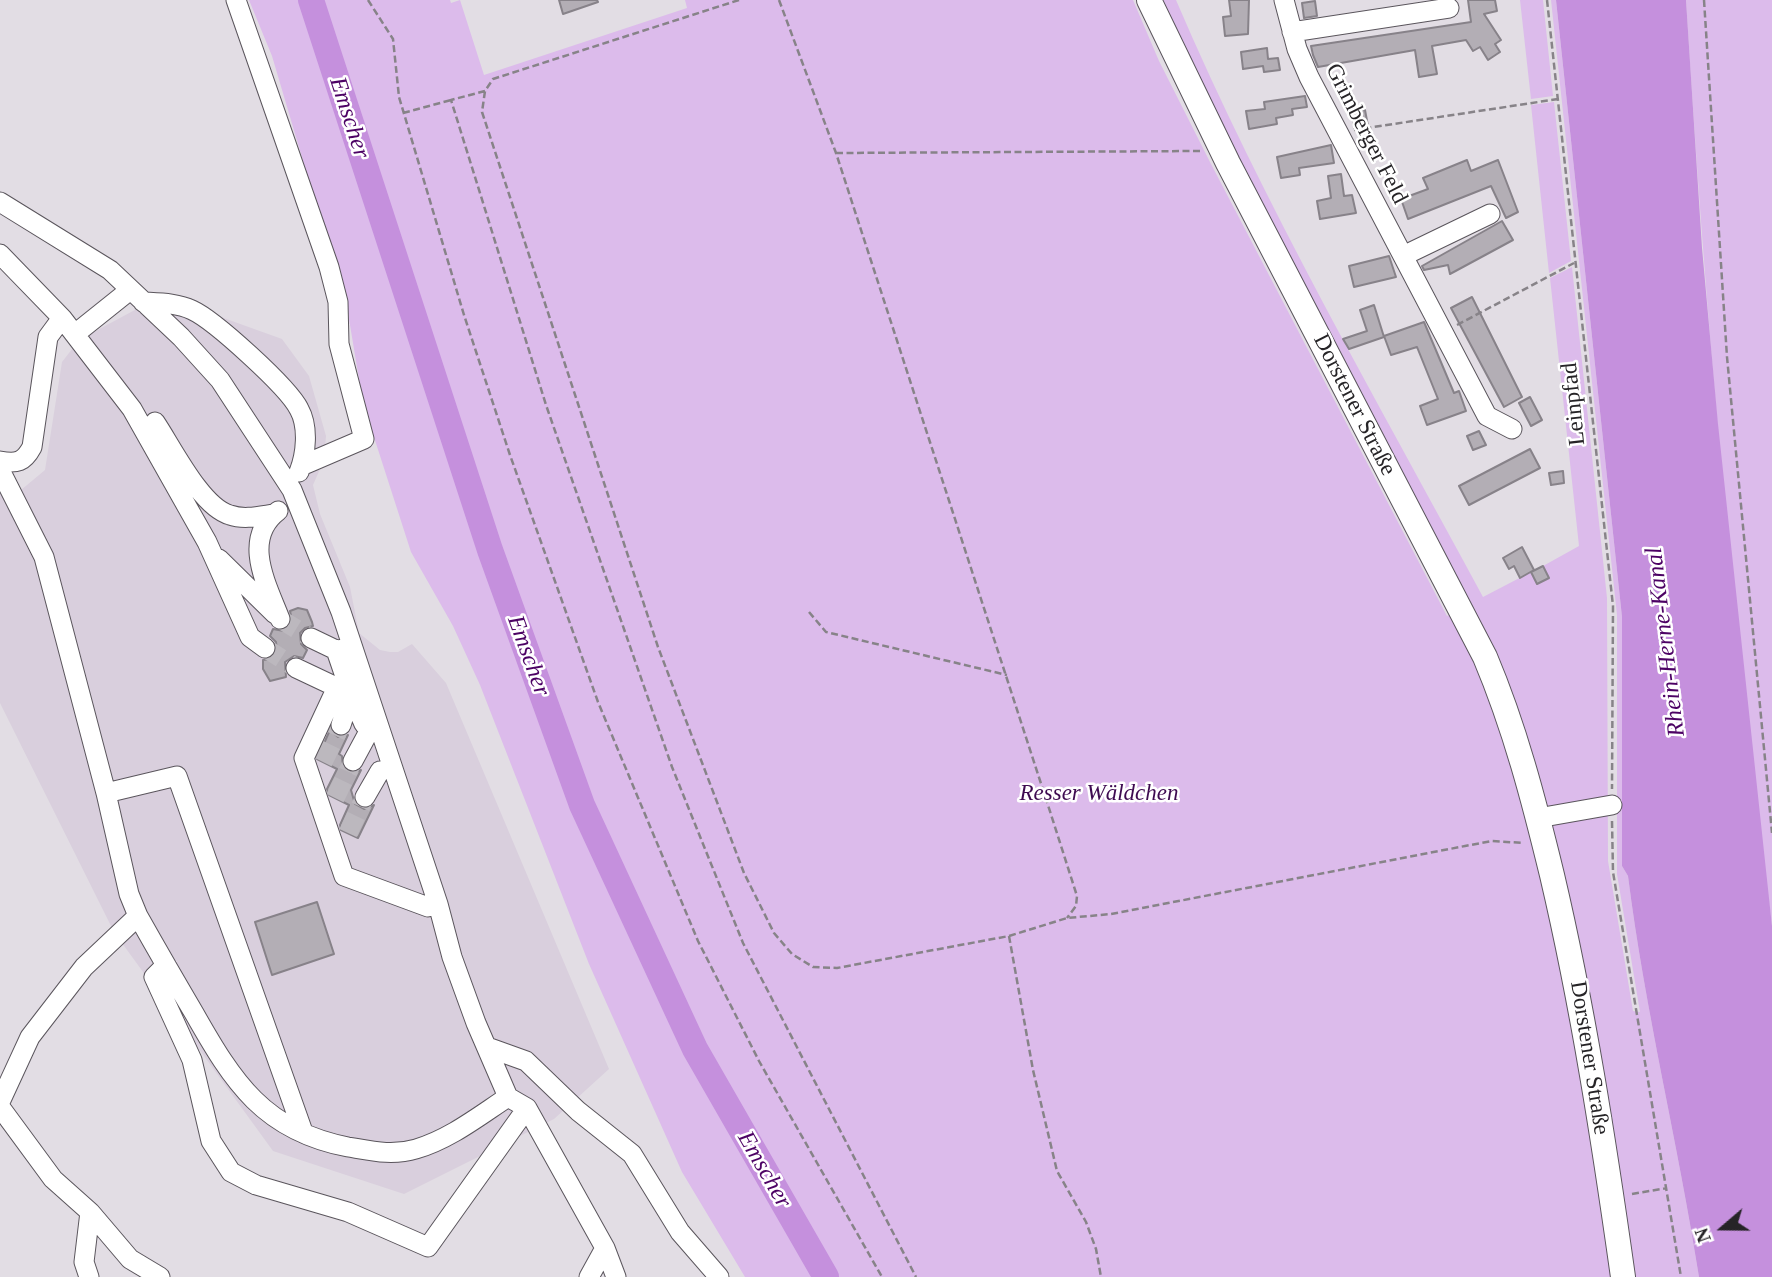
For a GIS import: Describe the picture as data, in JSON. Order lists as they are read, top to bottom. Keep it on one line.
{"streets":{"main road":["Dorstener Straße"],"street":["Grimberger Feld"],"path":["Leinpfad"]},"water":["Emscher","Rhein-Herne-Kanal"],"parks":["Resser Wäldchen"],"north":"left"}
